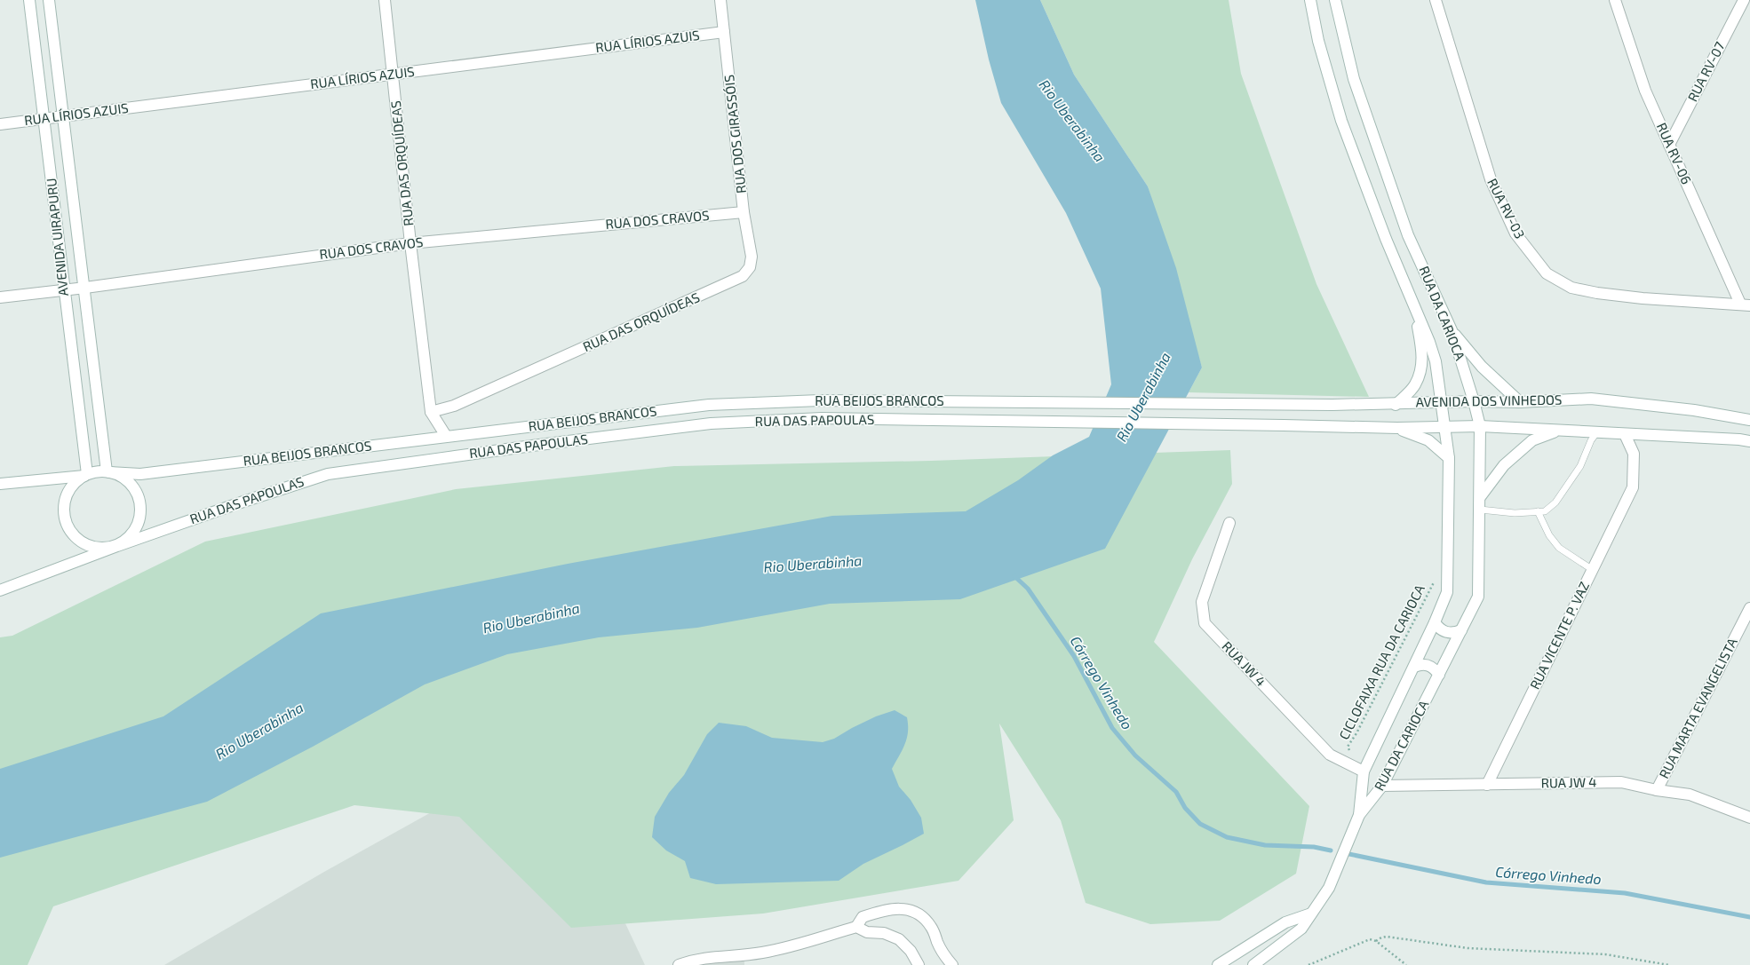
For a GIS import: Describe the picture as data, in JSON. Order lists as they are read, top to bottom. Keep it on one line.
{"streets":{"street":["RUA LÍRIOS AZUIS","RUA RV-07","RUA DOS GIRASSÓIS","RUA RV-06","RUA DAS ORQUÍDEAS","RUA RV-03","RUA DOS CRAVOS","AVENIDA UIRAPURU","RUA DA CARIOCA","RUA BEIJOS BRANCOS","AVENIDA DOS VINHEDOS","RUA DAS PAPOULAS","RUA VICENTE P. VAZ","RUA JW 4","RUA MARTA EVANGELISTA"],"path":["CICLOFAIXA RUA DA CARIOCA"]},"crossings":[["RUA LÍRIOS AZUIS","RUA DOS GIRASSÓIS"],["RUA LÍRIOS AZUIS","RUA DAS ORQUÍDEAS"],["RUA LÍRIOS AZUIS","AVENIDA UIRAPURU"],["RUA RV-07","RUA RV-06"],["RUA DOS GIRASSÓIS","RUA DAS ORQUÍDEAS"],["RUA DOS GIRASSÓIS","RUA DOS CRAVOS"],["RUA RV-06","RUA RV-03"],["RUA DAS ORQUÍDEAS","RUA DOS CRAVOS"],["RUA DAS ORQUÍDEAS","RUA BEIJOS BRANCOS"],["RUA DOS CRAVOS","AVENIDA UIRAPURU"],["AVENIDA UIRAPURU","RUA BEIJOS BRANCOS"],["AVENIDA UIRAPURU","RUA DAS PAPOULAS"],["RUA DA CARIOCA","AVENIDA DOS VINHEDOS"],["RUA DA CARIOCA","CICLOFAIXA RUA DA CARIOCA"],["RUA DA CARIOCA","RUA JW 4"],["RUA BEIJOS BRANCOS","AVENIDA DOS VINHEDOS"],["RUA BEIJOS BRANCOS","RUA DAS PAPOULAS"],["AVENIDA DOS VINHEDOS","RUA DAS PAPOULAS"],["AVENIDA DOS VINHEDOS","RUA VICENTE P. VAZ"],["RUA VICENTE P. VAZ","RUA JW 4"],["CICLOFAIXA RUA DA CARIOCA","RUA JW 4"],["RUA JW 4","RUA MARTA EVANGELISTA"]],"water":["Rio Uberabinha","Córrego Vinhedo"]}
